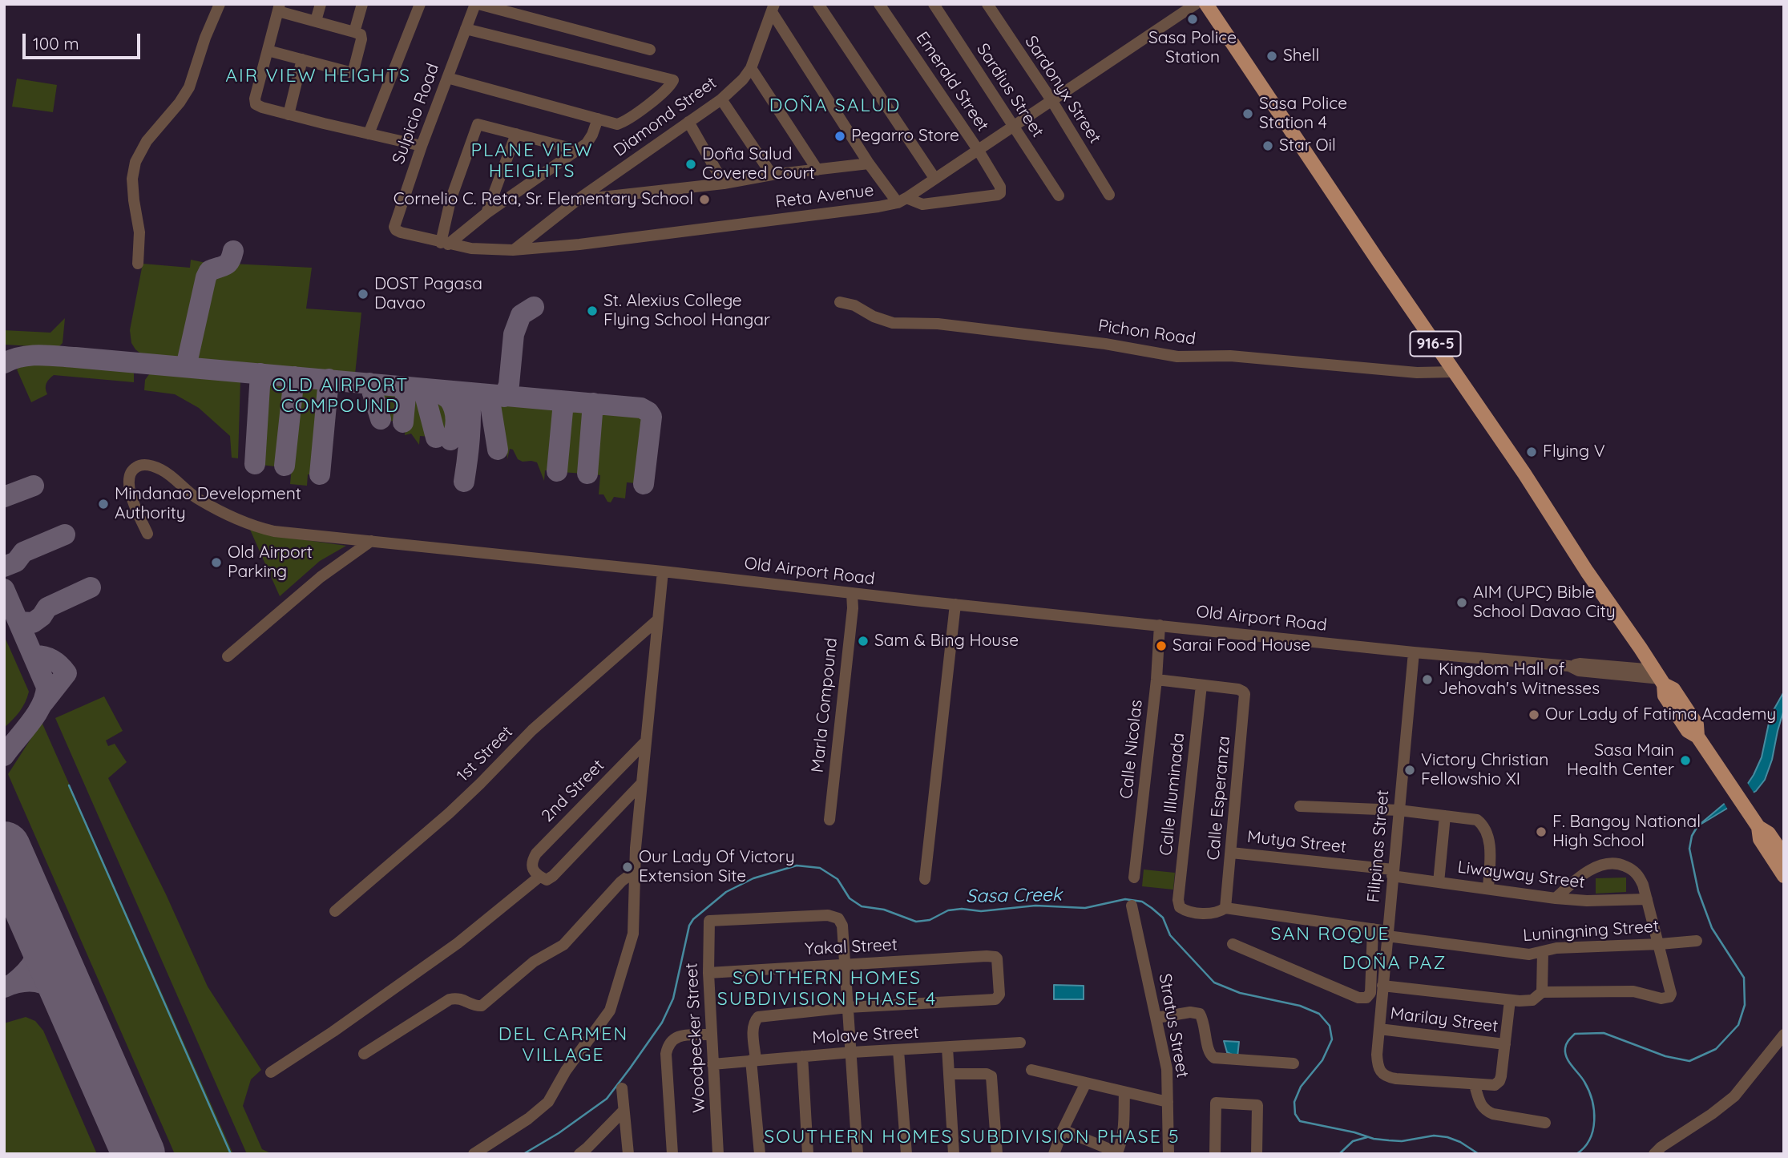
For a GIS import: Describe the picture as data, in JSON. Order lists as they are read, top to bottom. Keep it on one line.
{"streets":{"main road":["916-5"],"street":["Emerald Street","Sardonyx Street","Sardius Street","Sulpicio Road","Diamond Street","Reta Avenue","Pichon Road","Old Airport Road","Marla Compound","Calle Nicolas","1st Street","2nd Street","Calle Illuminada","Calle Esperanza","Mutya Street","Filipinas Street","Liwayway Street","Luningning Street","Yakal Street","Marilay Street","Stratus Street","Molave Street","Woodpecker Street"]},"crossings":[["Emerald Street","Reta Avenue"],["Sardonyx Street","Reta Avenue"],["Sardius Street","Reta Avenue"],["Sulpicio Road","Reta Avenue"],["Diamond Street","Reta Avenue"],["Pichon Road","916-5"],["916-5","Old Airport Road"],["Old Airport Road","Marla Compound"],["Old Airport Road","Calle Nicolas"],["Old Airport Road","Filipinas Street"],["Calle Illuminada","Calle Esperanza"],["Calle Illuminada","Luningning Street"],["Calle Esperanza","Mutya Street"],["Calle Esperanza","Luningning Street"],["Mutya Street","Filipinas Street"],["Mutya Street","Liwayway Street"],["Filipinas Street","Liwayway Street"],["Filipinas Street","Luningning Street"],["Filipinas Street","Marilay Street"],["Yakal Street","Woodpecker Street"],["Molave Street","Woodpecker Street"]],"districts":["AIR VIEW HEIGHTS","DOÑA SALUD","PLANE VIEW HEIGHTS","OLD AIRPORT COMPOUND","SAN ROQUE","DOÑA PAZ","SOUTHERN HOMES SUBDIVISION PHASE 4","DEL CARMEN VILLAGE","SOUTHERN HOMES SUBDIVISION PHASE 5"],"water":["Sasa Creek"],"places":["Sasa Police Station","Shell","Sasa Police Station 4","Pegarro Store","Star Oil","Doña Salud Covered Court","Cornelio C. Reta, Sr. Elementary School","DOST Pagasa Davao","St. Alexius College Flying School Hangar","Flying V","Mindanao Development Authority","Old Airport Parking","AIM (UPC) Bible School Davao City","Sam & Bing House","Sarai Food House","Kingdom Hall of Jehovah's Witnesses","Our Lady of Fatima Academy","Sasa Main Health Center","Victory Christian Fellowshio XI","F. Bangoy National High School","Our Lady Of Victory Extension Site"],"scale_bar":"100 m"}
